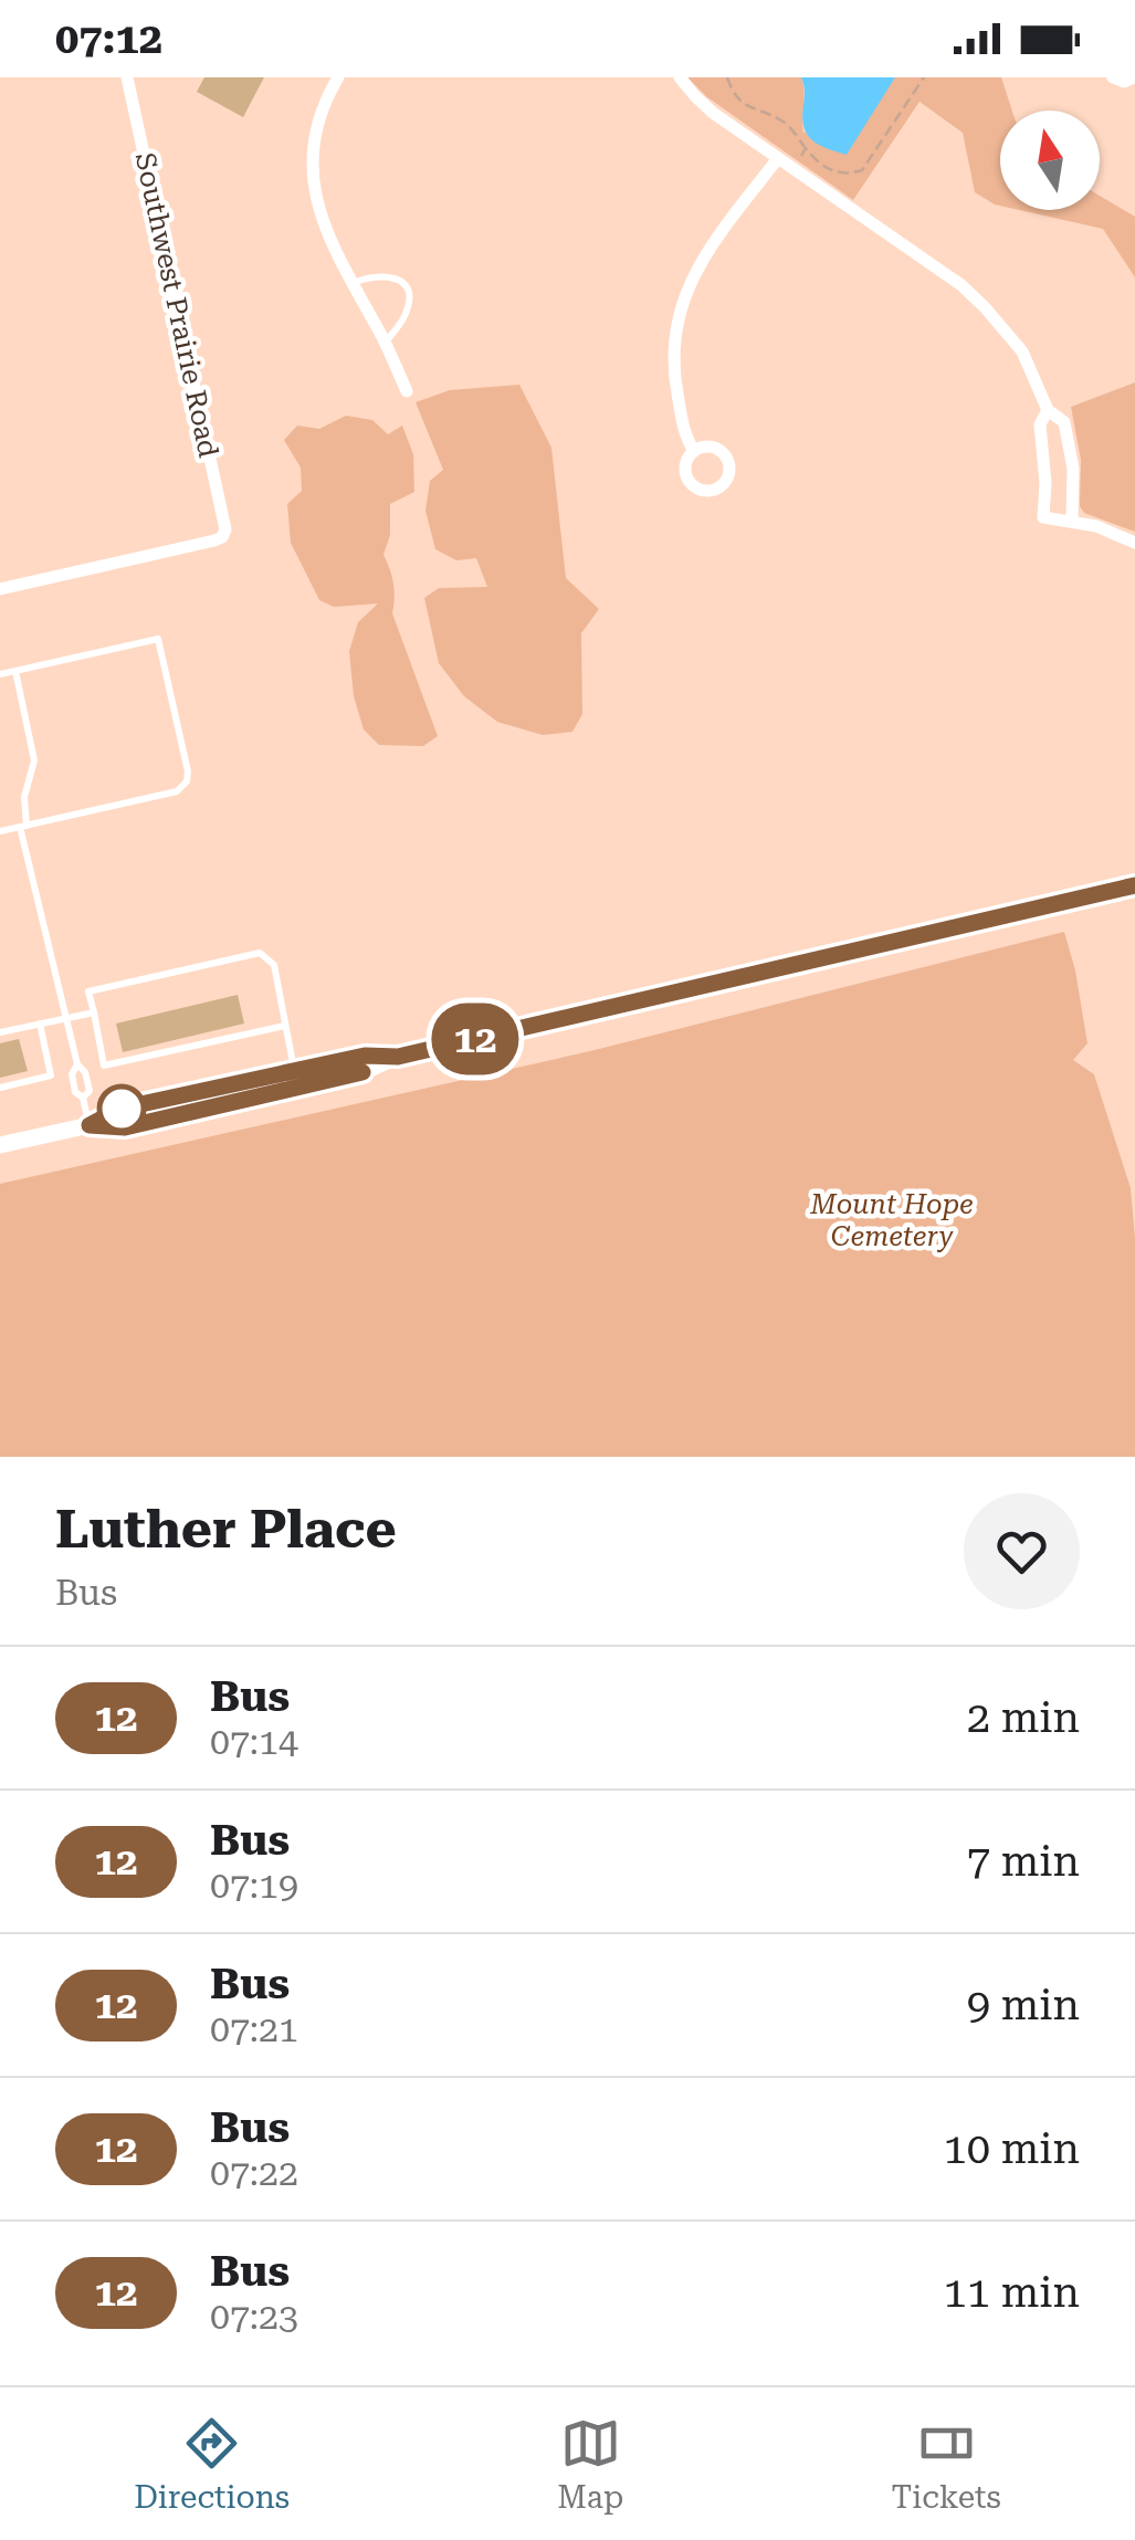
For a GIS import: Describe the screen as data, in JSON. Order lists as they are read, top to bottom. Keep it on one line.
{"streets":{"street":["Southwest Prairie Road"]},"parks":["Mount Hope Cemetery"],"lines":["bus line 12"],"north":"top","page":{"status":"07:12","on_map":"12","heading":["Luther Place","Bus"],"list":[{"mark":"12","name":"Bus","note":"07:14","value":"2 min"},{"mark":"12","name":"Bus","note":"07:19","value":"7 min"},{"mark":"12","name":"Bus","note":"07:21","value":"9 min"},{"mark":"12","name":"Bus","note":"07:22","value":"10 min"},{"mark":"12","name":"Bus","note":"07:23","value":"11 min"}],"tabs":["Directions","Map","Tickets"]}}
